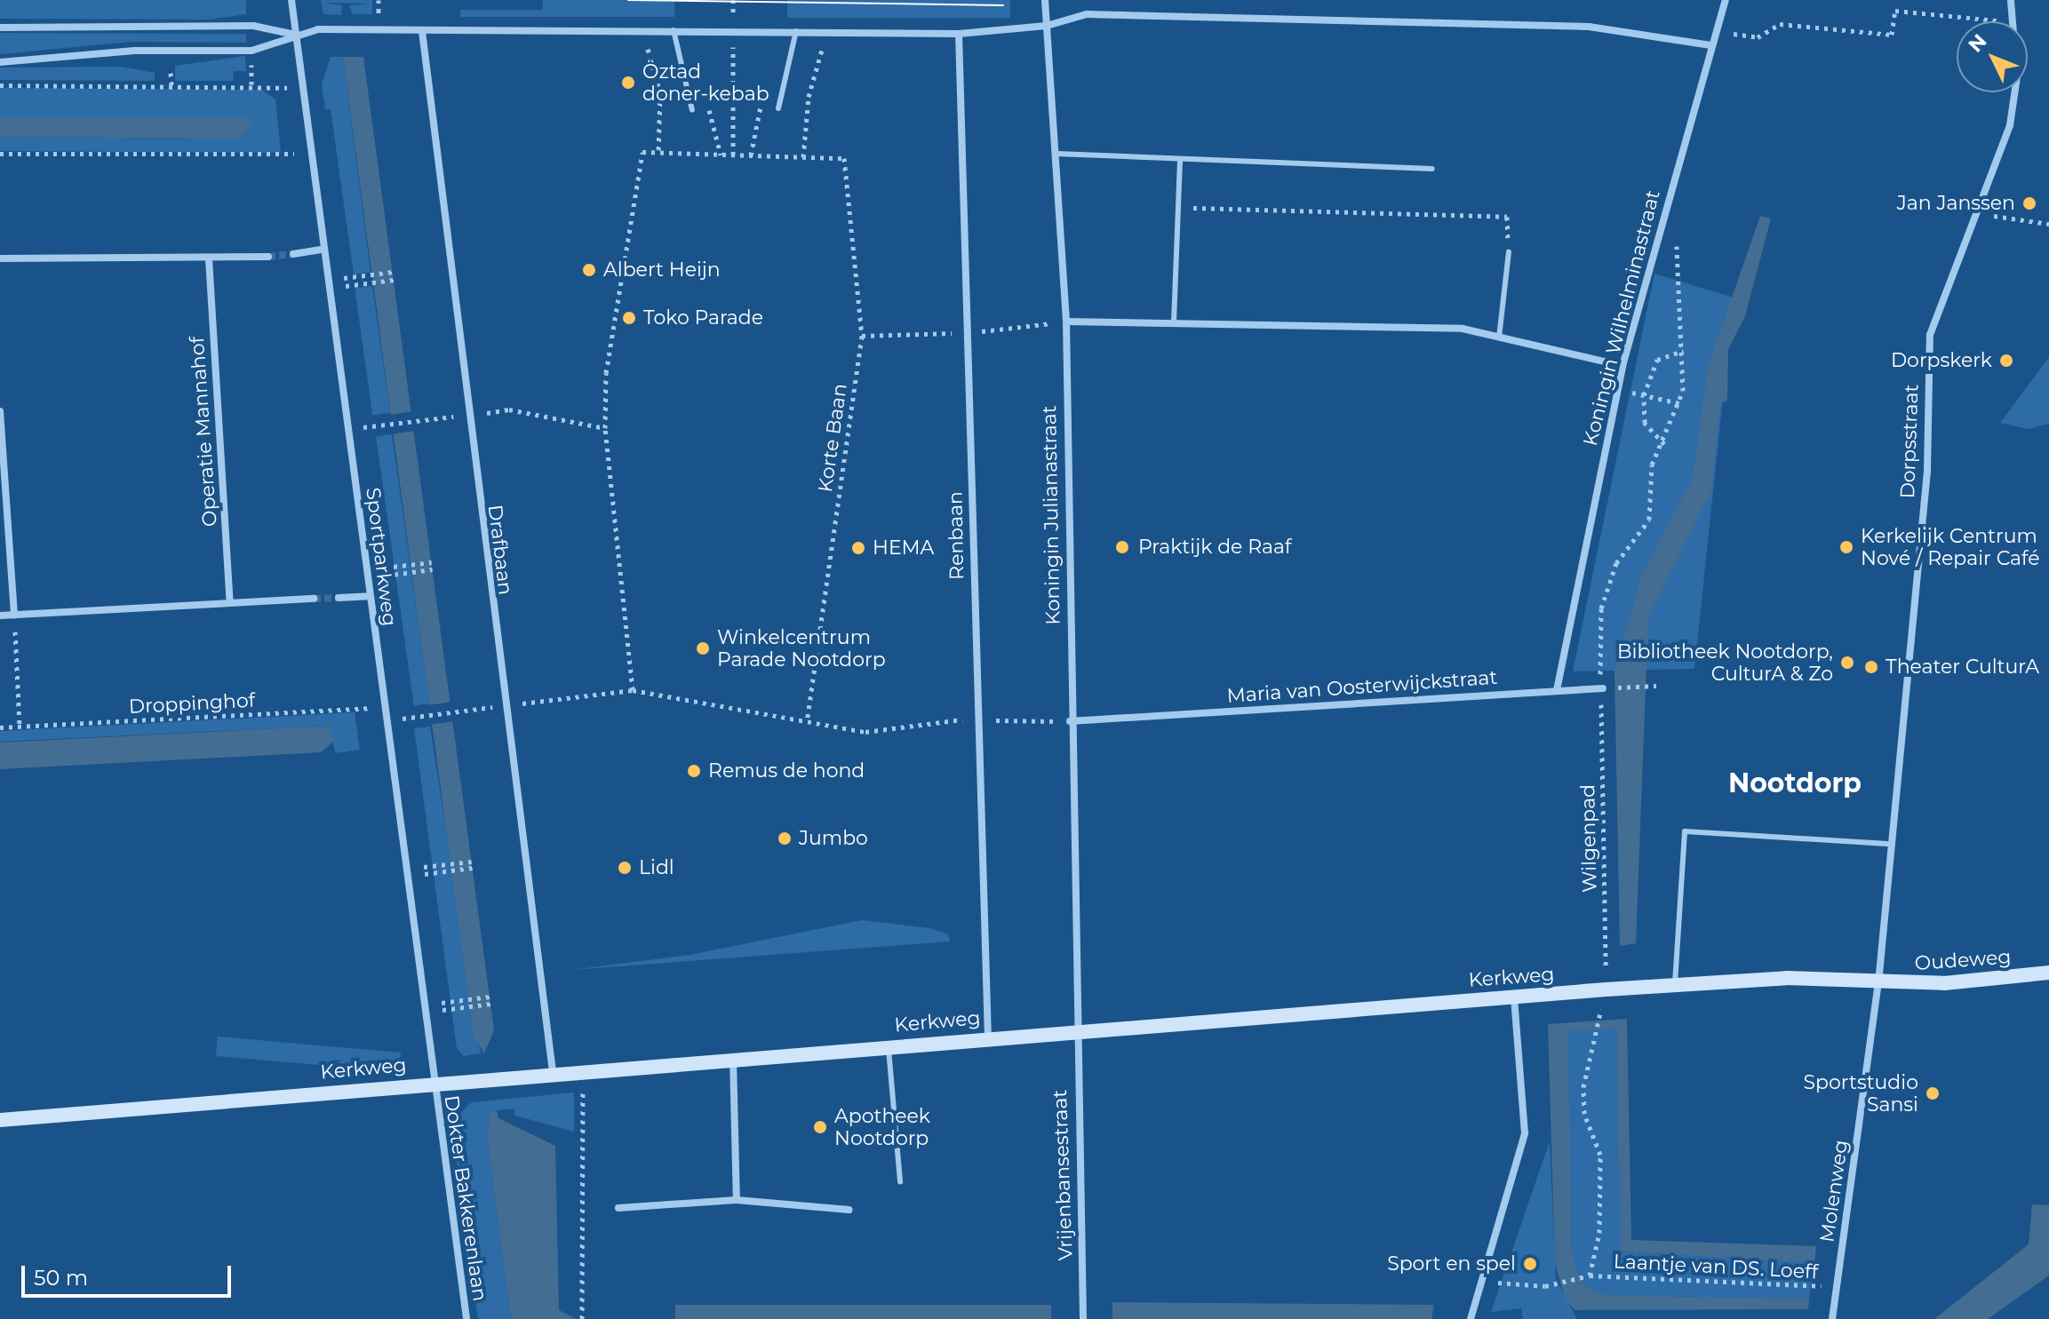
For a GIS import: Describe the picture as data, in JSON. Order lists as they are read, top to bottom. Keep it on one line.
{"streets":{"street":["Koningin Wilhelminastraat","Operatie Mannahof","Dorpsstraat","Koningin Julianastraat","Renbaan","Drafbaan","Sportparkweg","Maria van Oosterwijckstraat","Oudeweg","Kerkweg","Vrijenbansestraat","Molenweg","Dokter Bakkerenlaan"],"path":["Korte Baan","Droppinghof","Wilgenpad","Laantje van DS. Loeff"]},"crossings":[["Koningin Wilhelminastraat","Maria van Oosterwijckstraat"],["Koningin Wilhelminastraat","Wilgenpad"],["Dorpsstraat","Oudeweg"],["Dorpsstraat","Kerkweg"],["Dorpsstraat","Molenweg"],["Koningin Julianastraat","Maria van Oosterwijckstraat"],["Koningin Julianastraat","Kerkweg"],["Koningin Julianastraat","Vrijenbansestraat"],["Renbaan","Kerkweg"],["Drafbaan","Kerkweg"],["Sportparkweg","Droppinghof"],["Sportparkweg","Kerkweg"],["Sportparkweg","Dokter Bakkerenlaan"],["Maria van Oosterwijckstraat","Wilgenpad"],["Wilgenpad","Kerkweg"],["Oudeweg","Kerkweg"],["Oudeweg","Molenweg"],["Kerkweg","Vrijenbansestraat"],["Kerkweg","Molenweg"],["Kerkweg","Dokter Bakkerenlaan"],["Molenweg","Laantje van DS. Loeff"]],"districts":["Nootdorp"],"places":["Öztad doner-kebab","Jan Janssen","Albert Heijn","Toko Parade","Dorpskerk","Praktijk de Raaf","Kerkelijk Centrum Nové / Repair Café","HEMA","Winkelcentrum Parade Nootdorp","Bibliotheek Nootdorp, CulturA & Zo","Theater CulturA","Remus de hond","Jumbo","Lidl","Sportstudio Sansi","Apotheek Nootdorp","Sport en spel"],"scale_bar":"50 m","north":"top left"}
